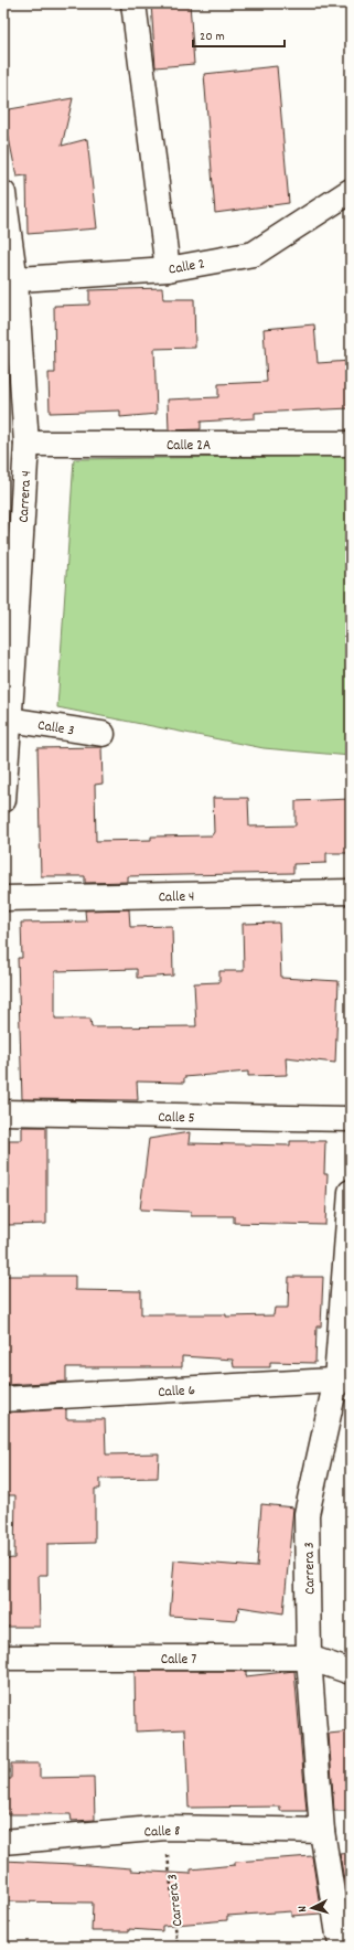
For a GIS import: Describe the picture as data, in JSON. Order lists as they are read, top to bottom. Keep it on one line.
{"streets":{"street":["Calle 2","Calle 2A","Carrera 4","Calle 3","Calle 4","Calle 5","Calle 6","Carrera 3","Calle 7","Calle 8"]},"crossings":[["Calle 2","Carrera 4"],["Calle 2A","Carrera 4"],["Carrera 4","Calle 3"],["Calle 6","Carrera 3"],["Carrera 3","Calle 7"],["Carrera 3","Calle 8"]],"scale_bar":"20 m","north":"left"}
